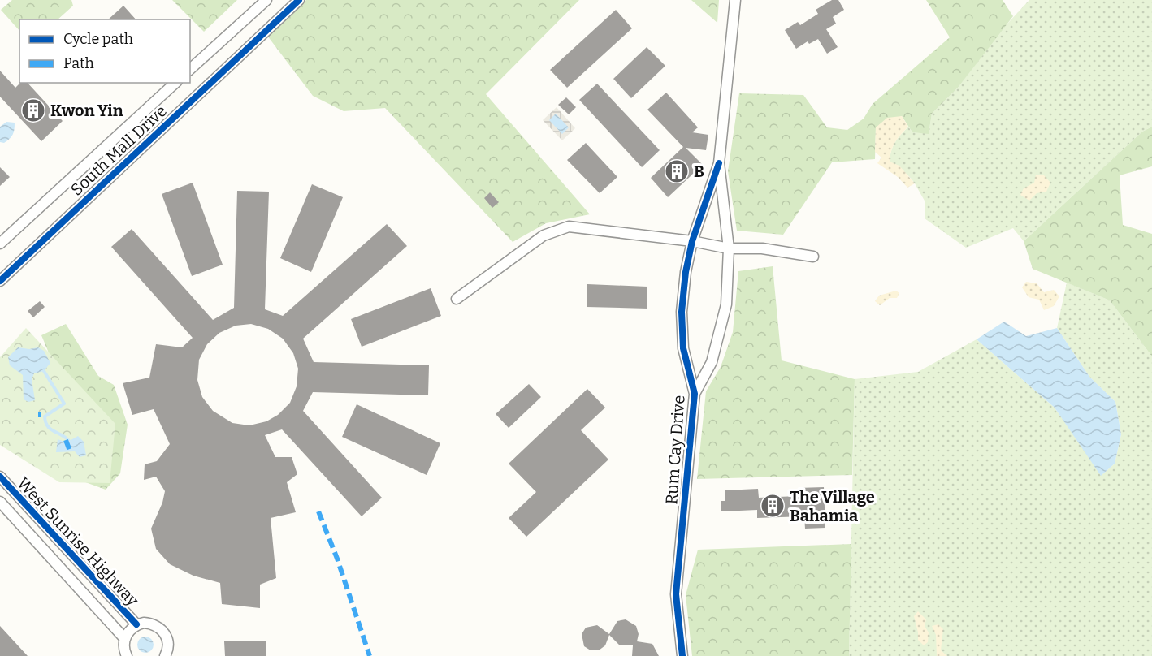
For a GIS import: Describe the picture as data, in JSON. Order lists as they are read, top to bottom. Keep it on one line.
{"streets":{"street":["South Mall Drive","Rum Cay Drive","West Sunrise Highway"]},"places":{"building":["Kwon Yin","B","The Village Bahamia"]},"legend":["Cycle path","Path"]}
